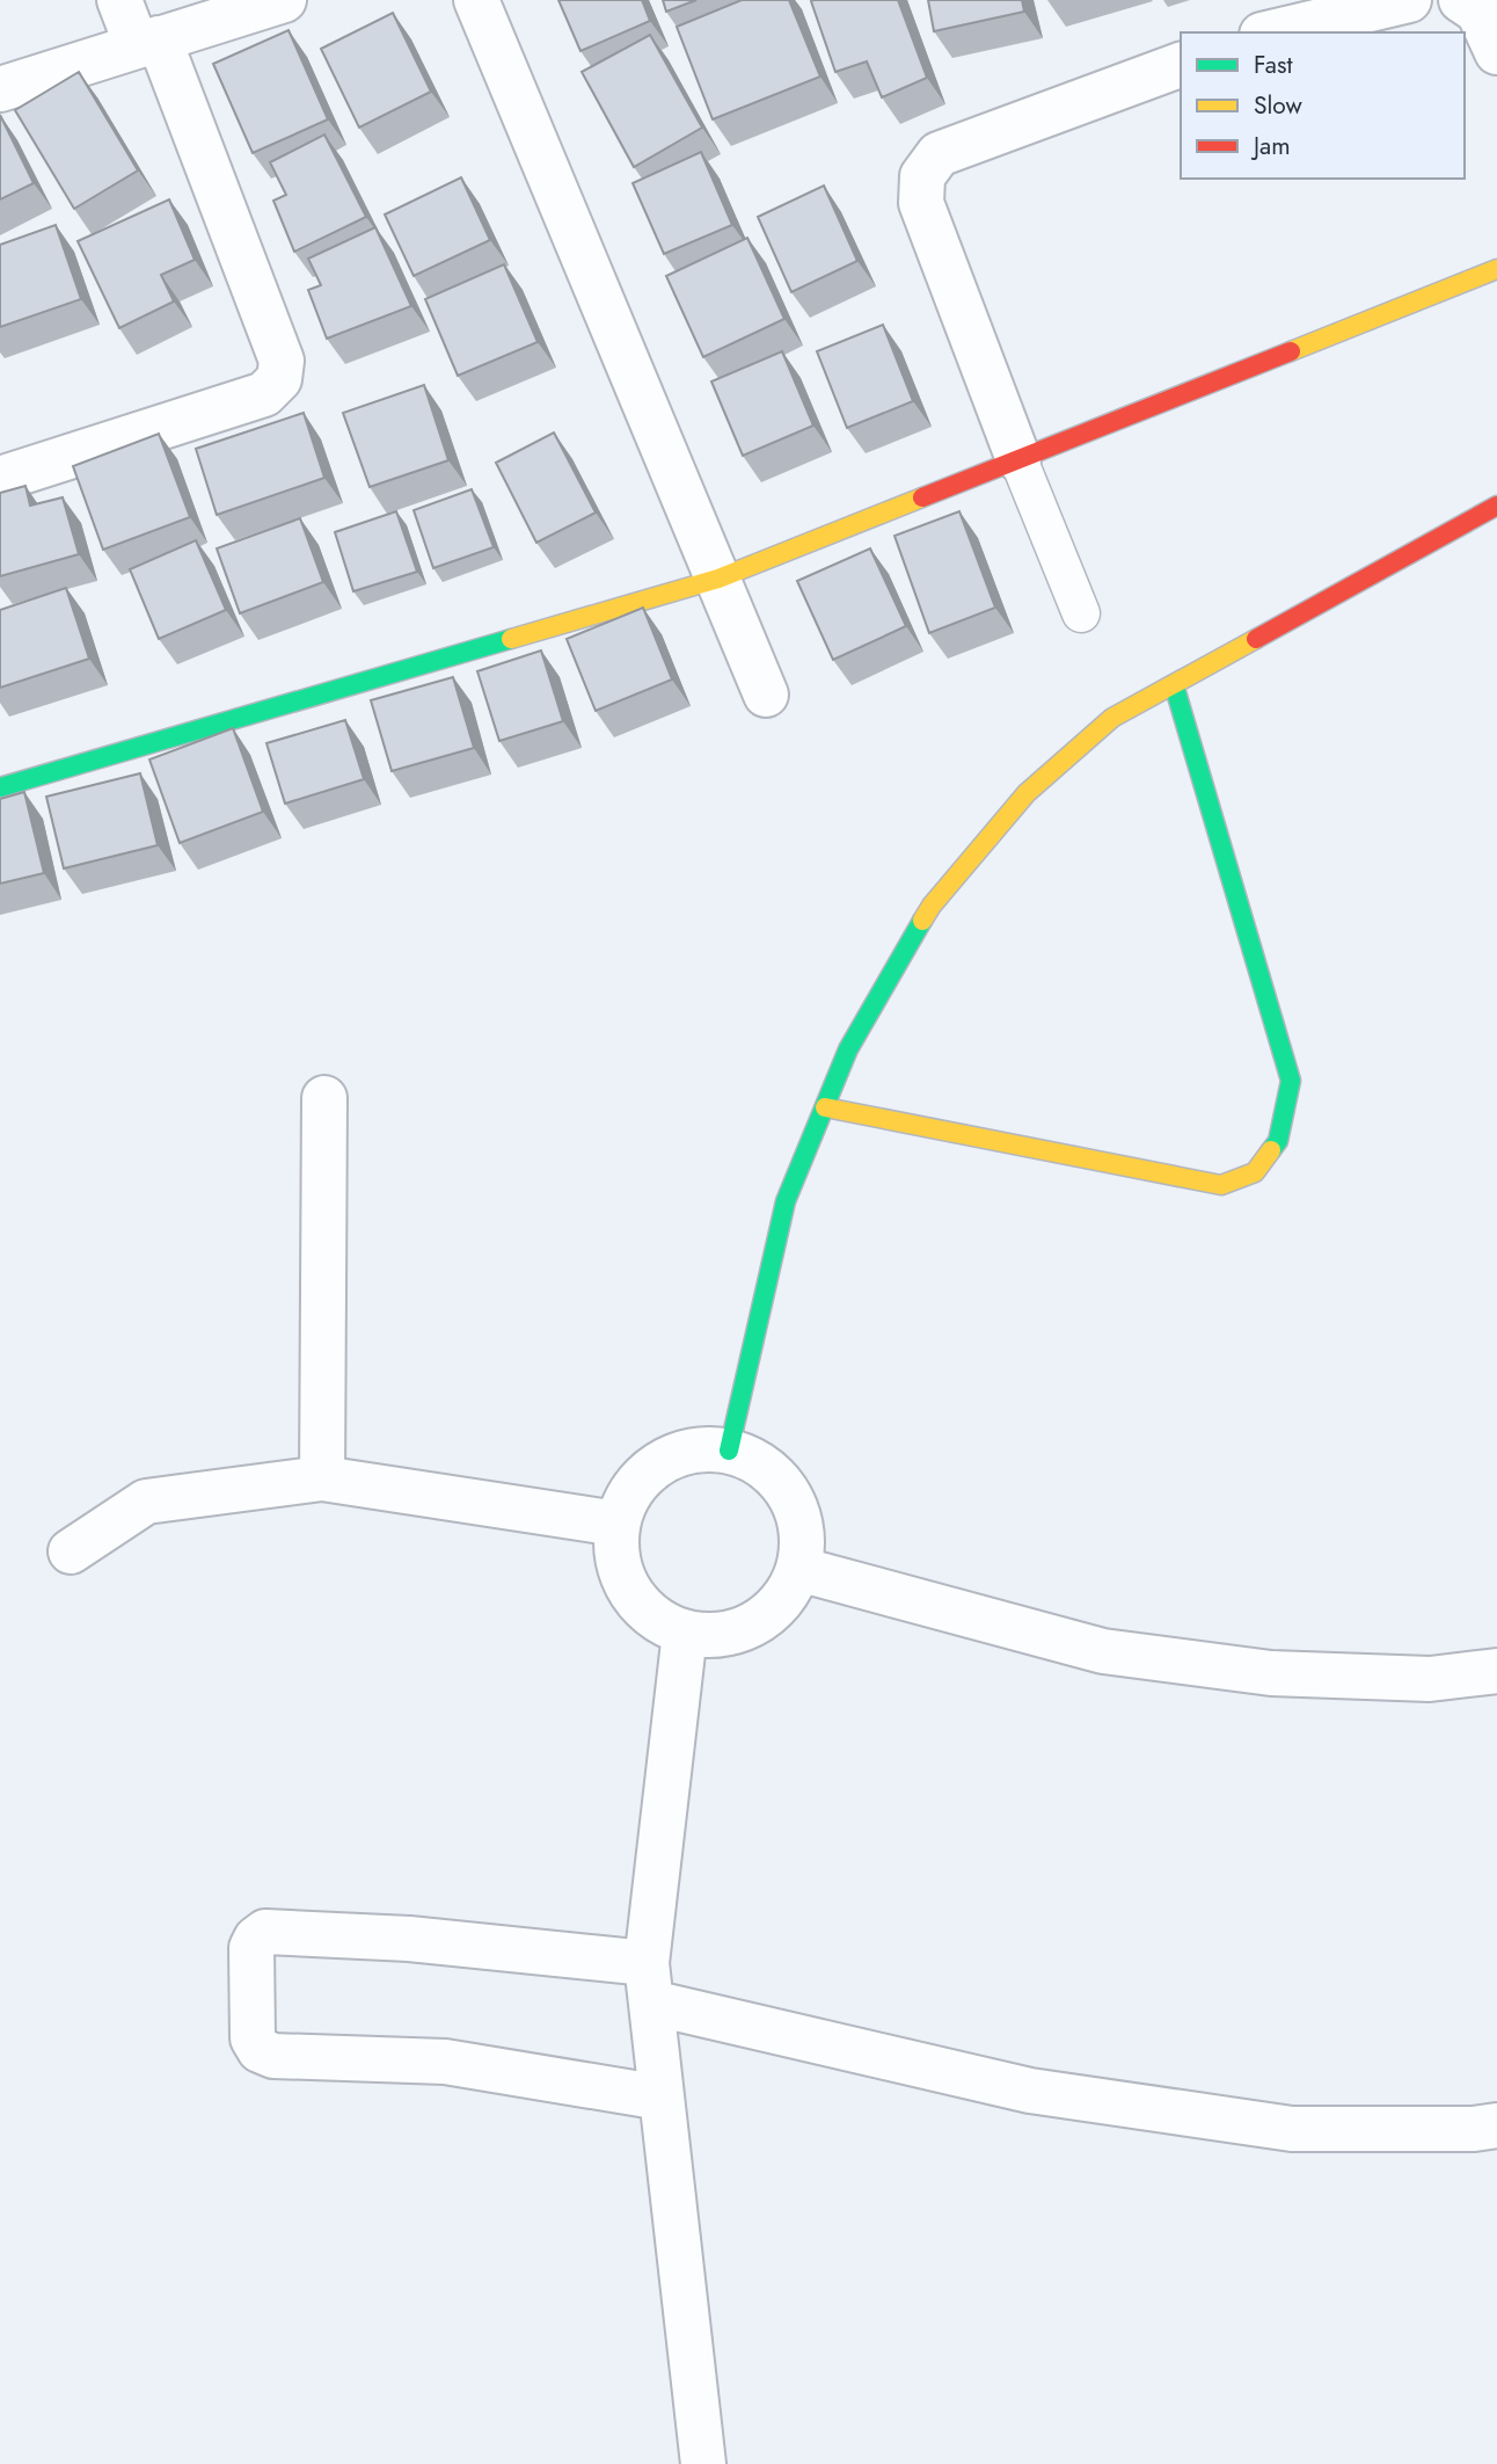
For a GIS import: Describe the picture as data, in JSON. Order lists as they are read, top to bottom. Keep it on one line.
{"legend":["Fast","Slow","Jam"]}
